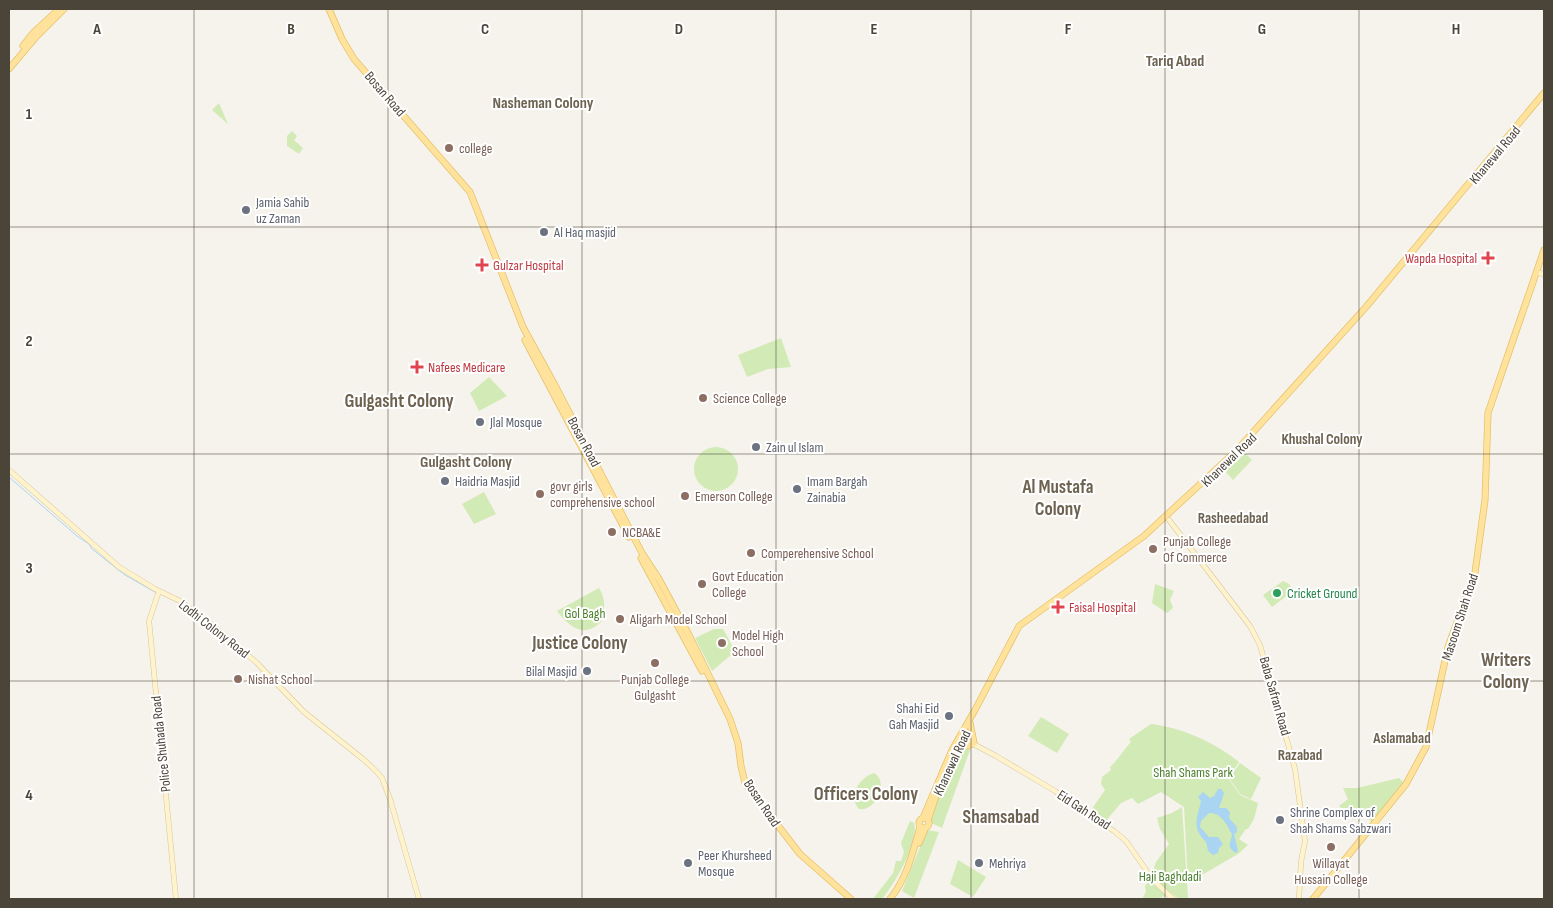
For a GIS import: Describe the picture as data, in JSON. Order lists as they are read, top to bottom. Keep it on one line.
{"streets":{"main road":["Bosan Road","Khanewal Road","Masoom Shah Road","Lodhi Colony Road","Baba Safran Road","Police Shuhada Road","Eid Gah Road"]},"crossings":[["Khanewal Road","Eid Gah Road"],["Lodhi Colony Road","Police Shuhada Road"]],"districts":["Tariq Abad","Nasheman Colony","Gulgasht Colony","Khushal Colony","Gulgasht Colony","Al Mustafa Colony","Rasheedabad","Justice Colony","Writers Colony","Aslamabad","Razabad","Officers Colony","Shamsabad"],"parks":["Gol Bagh","Shah Shams Park","Haji Baghdadi"],"places":{"other":["college","Jamia Sahib uz Zaman","Al Haq masjid","Science College","Jlal Mosque","Zain ul Islam","Haidria Masjid","Imam Bargah Zainabia","govr girls comprehensive school","Emerson College","NCBA&E","Punjab College Of Commerce","Comperehensive School","Govt Education College","Cricket Ground","Aligarh Model School","Model High School","Punjab College Gulgasht","Bilal Masjid","Nishat School","Shahi Eid Gah Masjid","Shrine Complex of Shah Shams Sabzwari","Willayat Hussain College","Peer Khursheed Mosque","Mehriya"],"health":["Wapda Hospital","Gulzar Hospital","Nafees Medicare","Faisal Hospital"]},"grid":{"columns":["A","B","C","D","E","F","G","H"],"rows":["1","2","3","4"]}}
